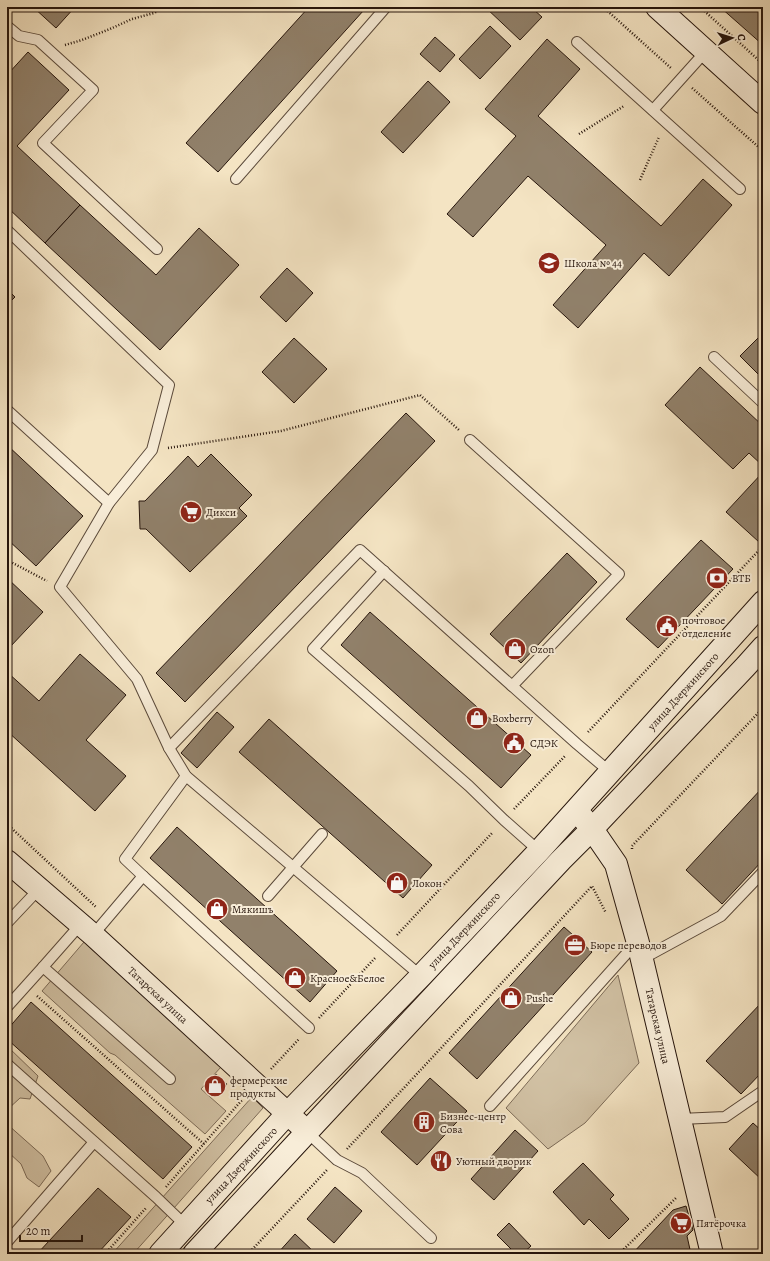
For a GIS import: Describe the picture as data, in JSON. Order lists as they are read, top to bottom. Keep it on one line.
{"streets":{"main road":["улица Дзержинского","Татарская улица"]},"crossings":[["улица Дзержинского","Татарская улица"]],"places":{"school or university":["Школа № 44"],"supermarket":["Дикси","Пятёрочка"],"bank":["ВТБ"],"public building":["почтовое отделение","СДЭК"],"shop":["Ozon","Boxberry","Локон","Мякишъ","Красное&Белое","Pushe","фермерские продукты"],"office":["Бюре переводов"],"building":["Бизнес-центр Сова"],"restaurant":["Уютный дворик"]},"scale_bar":"20 m","north":"right"}
